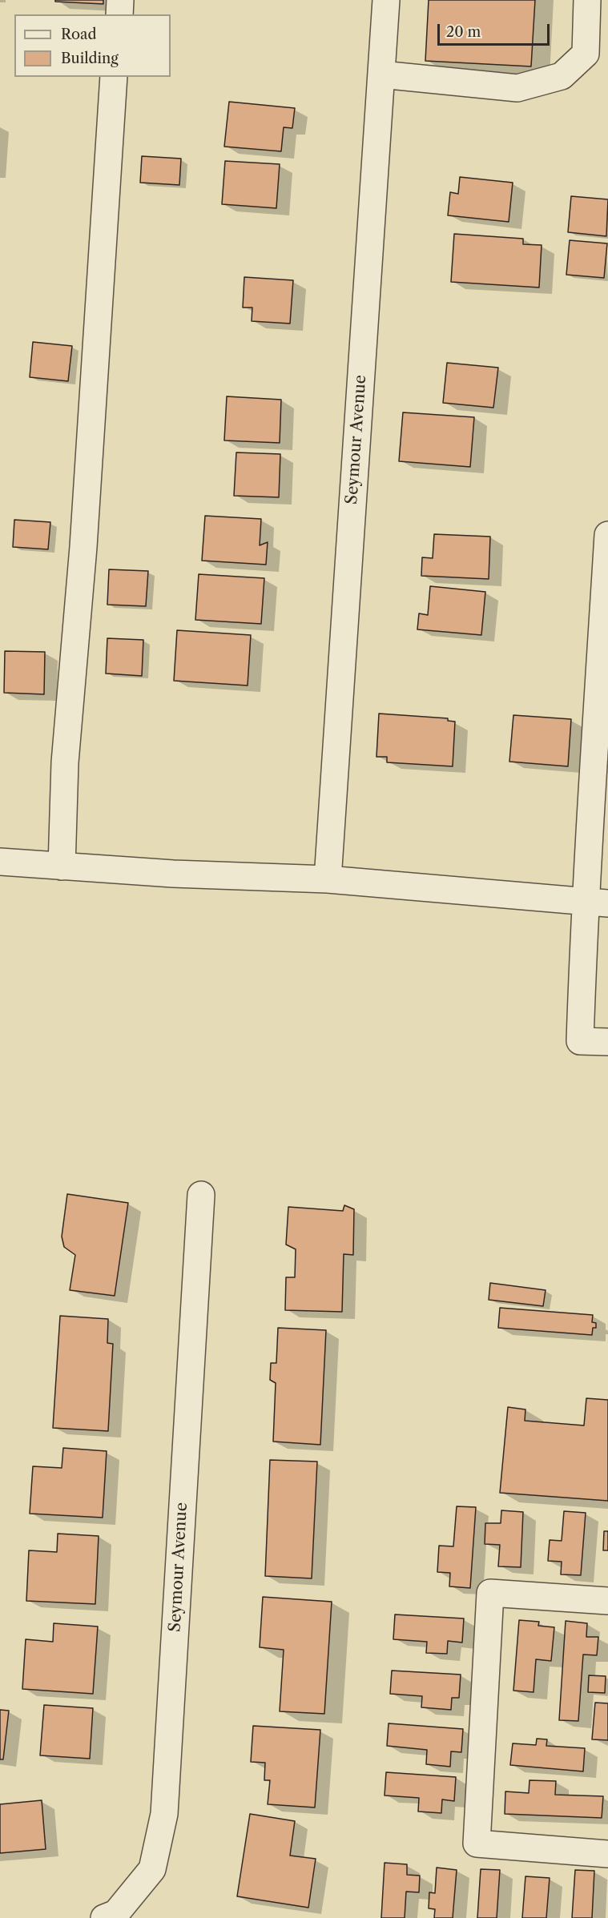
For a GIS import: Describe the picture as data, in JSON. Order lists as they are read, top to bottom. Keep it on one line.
{"streets":{"street":["Seymour Avenue"]},"legend":["Road","Building"],"scale_bar":"20 m"}
